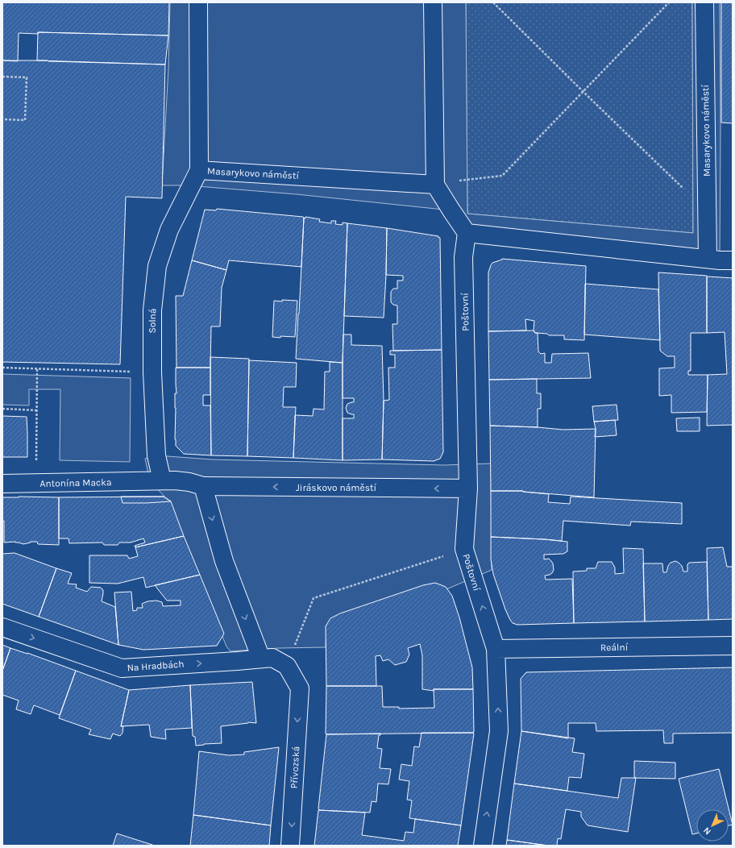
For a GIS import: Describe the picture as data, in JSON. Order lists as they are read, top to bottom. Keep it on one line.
{"streets":{"street":["Masarykovo náměstí","Poštovní","Solná","Antonína Macka","Jiráskovo náměstí","Reální","Na Hradbách","Přívozská"]},"crossings":[["Masarykovo náměstí","Poštovní"],["Masarykovo náměstí","Solná"],["Poštovní","Jiráskovo náměstí"],["Poštovní","Reální"],["Solná","Antonína Macka"],["Solná","Jiráskovo náměstí"],["Antonína Macka","Jiráskovo náměstí"],["Na Hradbách","Přívozská"]],"one_way":["Poštovní","Jiráskovo náměstí","Na Hradbách","Přívozská"],"north":"bottom left"}
